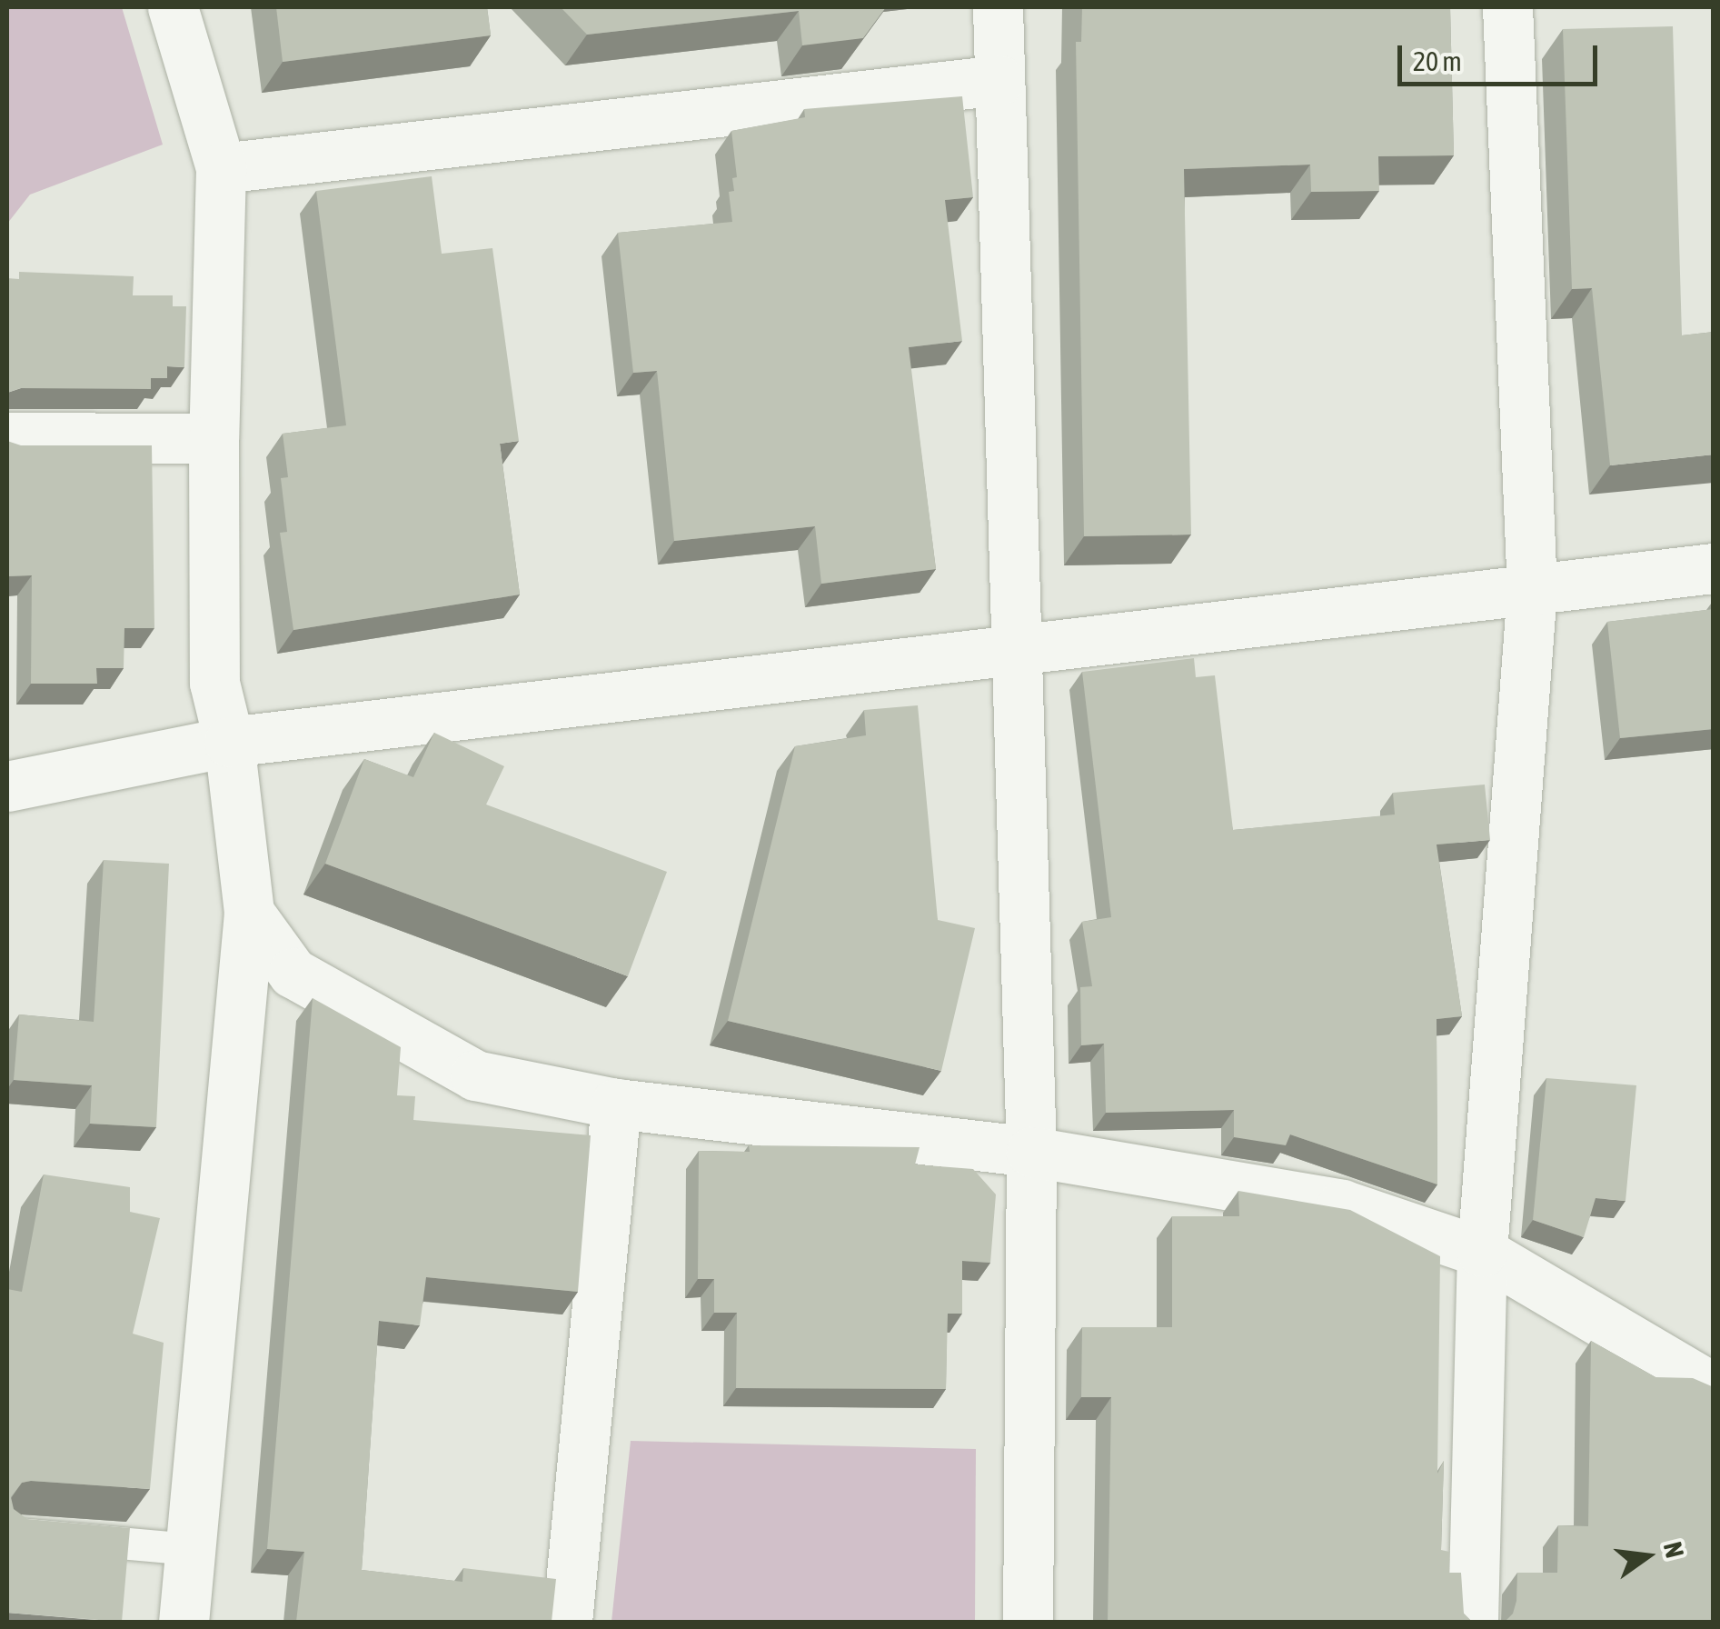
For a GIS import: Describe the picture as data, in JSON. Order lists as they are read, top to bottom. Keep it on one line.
{"scale_bar":"20 m","north":"right"}
